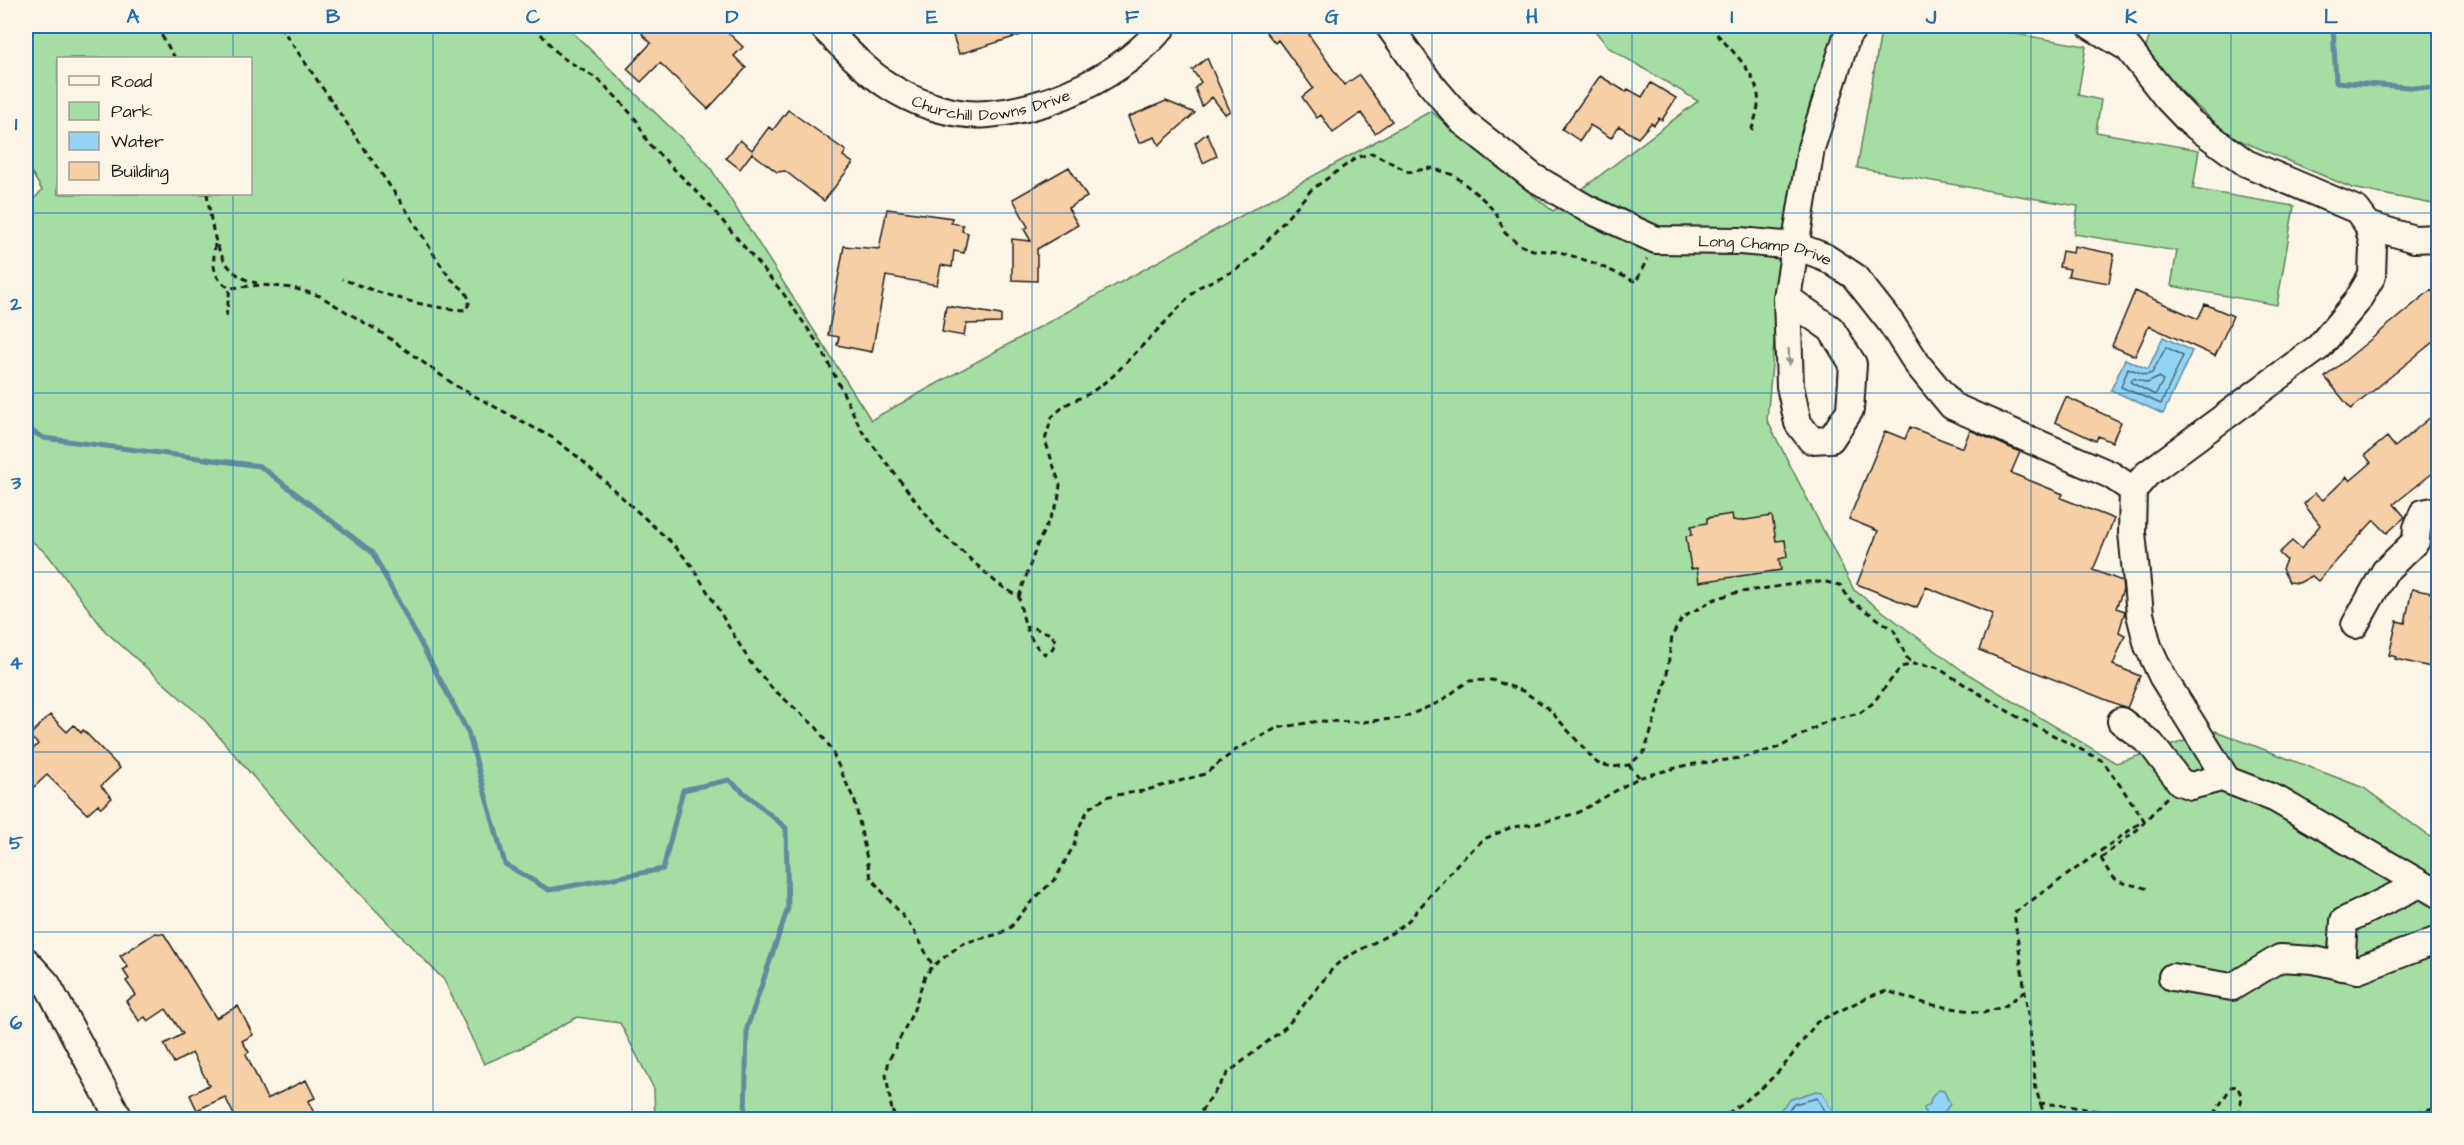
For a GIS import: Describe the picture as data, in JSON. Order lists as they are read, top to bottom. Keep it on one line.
{"streets":{"street":["Churchill Downs Drive","Long Champ Drive"]},"legend":["Road","Park","Water","Building"],"grid":{"columns":["A","B","C","D","E","F","G","H","I","J","K","L"],"rows":["1","2","3","4","5","6"]}}
